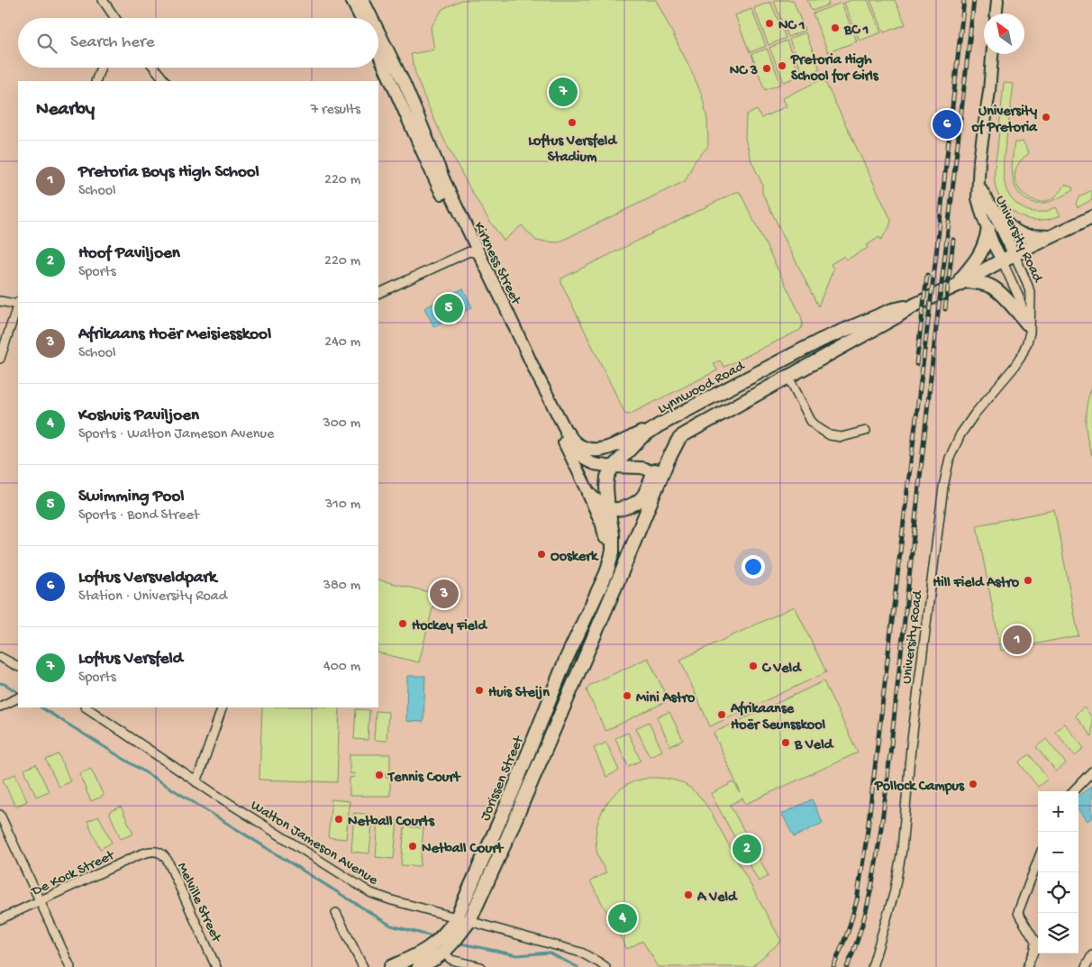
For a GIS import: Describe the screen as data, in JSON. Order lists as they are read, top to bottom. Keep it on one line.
{"streets":{"main road":["Lynnwood Road","Jorissen Street"],"street":["University Road","Kirkness Street","Walton Jameson Avenue","De Kock Street","Melville Street"]},"crossings":[["University Road","Lynnwood Road"],["Kirkness Street","Lynnwood Road"],["Lynnwood Road","Jorissen Street"],["Jorissen Street","Walton Jameson Avenue"],["De Kock Street","Melville Street"]],"places":["NC 1","BC 1","Pretoria High School for Girls","NC 3","University of Pretoria","Loftus Versfeld Stadium","Ooskerk","Hill Field Astro","Hockey Field","C Veld","Huis Steijn","Mini Astro","Afrikaanse Hoër Seunsskool","B Veld","Tennis Court","Pollock Campus","Netball Courts","Netball Court","A Veld"],"north":"top left","page":{"search":"Search here","pins":["7","6","5","3","1","2","4"],"heading":["Nearby","7 results"],"list":[{"mark":"1","name":"Pretoria Boys High School","note":"School","value":"220 m"},{"mark":"2","name":"Hoof Paviljoen","note":"Sports","value":"220 m"},{"mark":"3","name":"Afrikaans Hoër Meisiesskool","note":"School","value":"240 m"},{"mark":"4","name":"Koshuis Paviljoen","note":"Sports · Walton Jameson Avenue","value":"300 m"},{"mark":"5","name":"Swimming Pool","note":"Sports · Bond Street","value":"310 m"},{"mark":"6","name":"Loftus Versveldpark","note":"Station · University Road","value":"380 m"},{"mark":"7","name":"Loftus Versfeld","note":"Sports","value":"400 m"}],"map_buttons":["+","−"]}}
